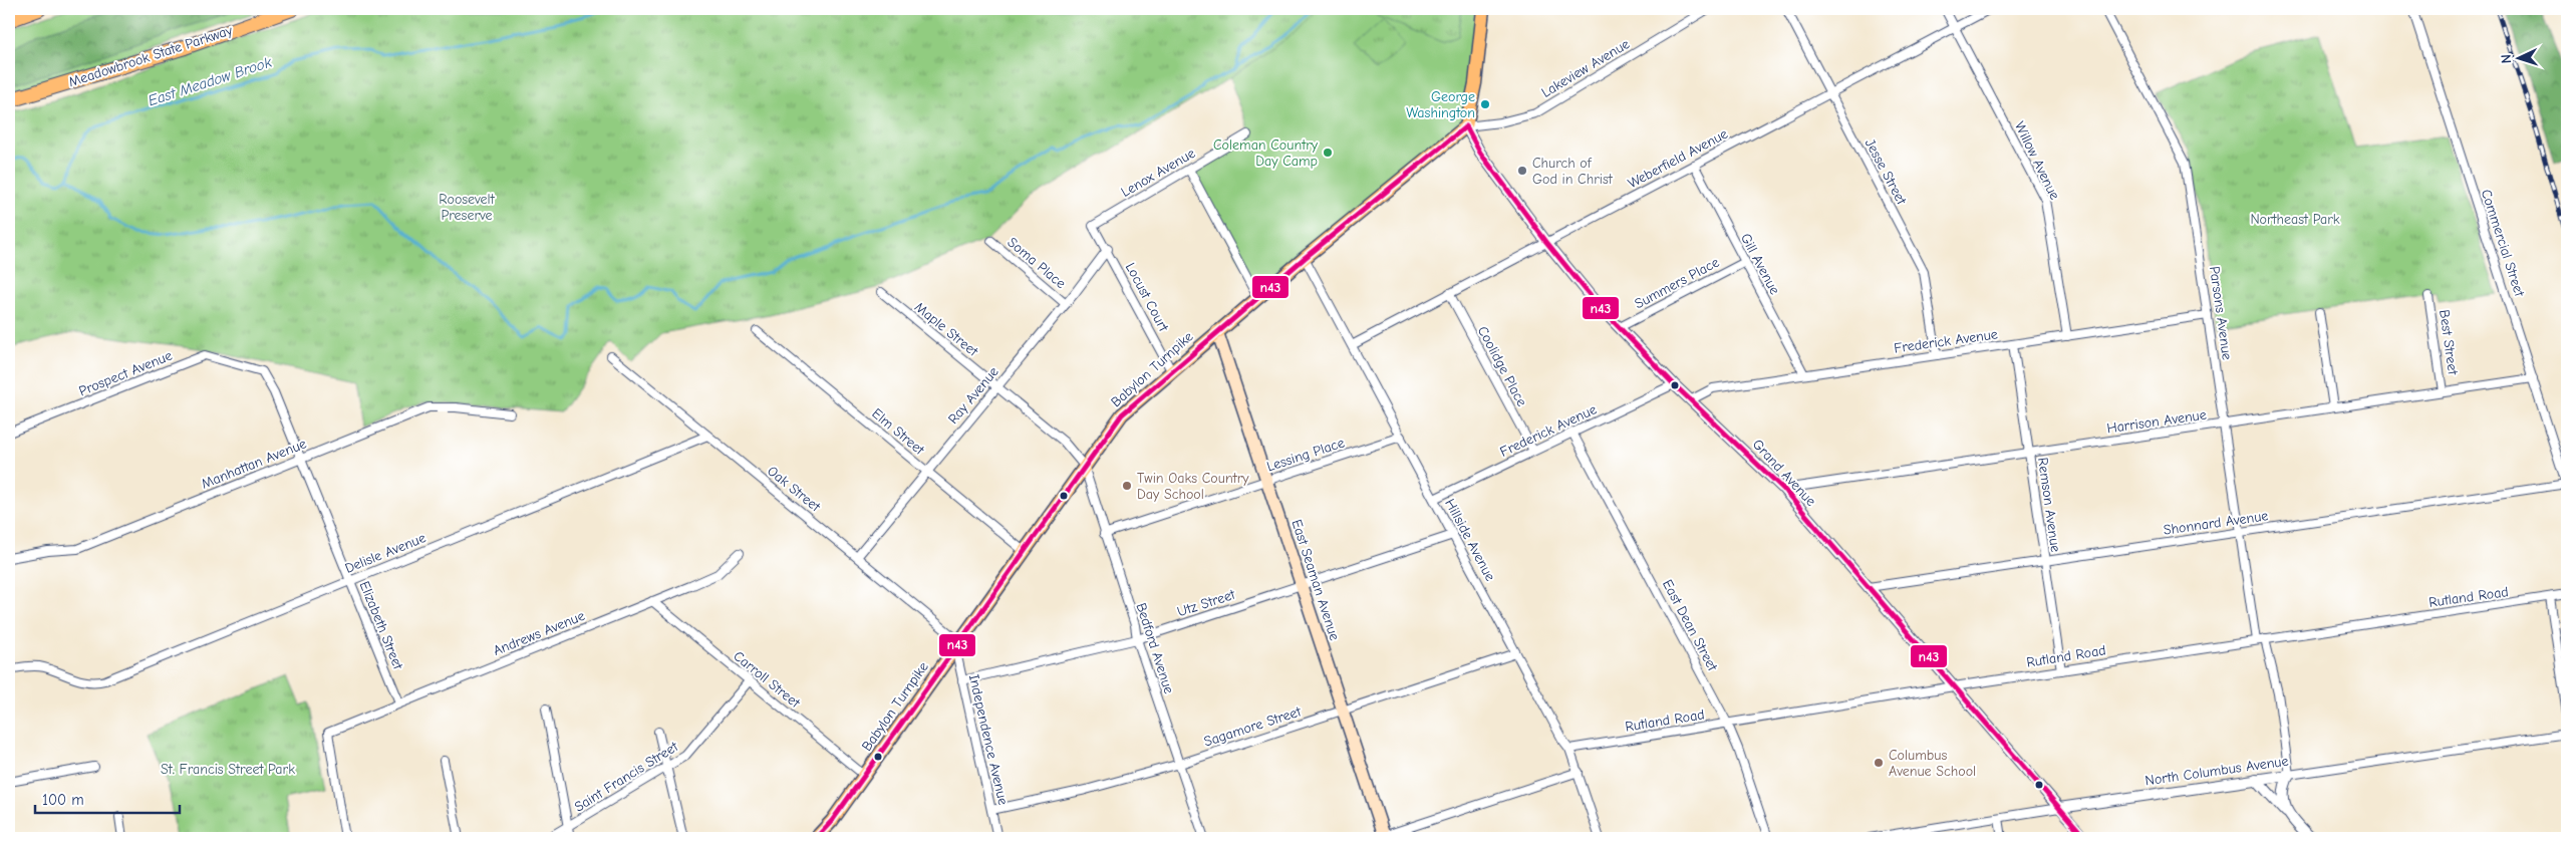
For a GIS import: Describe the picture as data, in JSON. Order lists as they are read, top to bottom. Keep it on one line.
{"streets":{"highway":["Meadowbrook State Parkway"],"main road":["Babylon Turnpike","East Seaman Avenue"],"street":["Lakeview Avenue","Weberfield Avenue","Willow Avenue","Jesse Street","Lenox Avenue","Commercial Street","Soma Place","Gill Avenue","Summers Place","Locust Court","Parsons Avenue","Maple Street","Frederick Avenue","Best Street","Coolidge Place","Prospect Avenue","Ray Avenue","Harrison Avenue","Elm Street","Lessing Place","Manhattan Avenue","Grand Avenue","Oak Street","Remson Avenue","Shonnard Avenue","Hillside Avenue","Delisle Avenue","Rutland Road","Utz Street","Elizabeth Street","East Dean Street","Andrews Avenue","Bedford Avenue","Carroll Street","Sagamore Street","Independence Avenue","North Columbus Avenue","Saint Francis Street"]},"crossings":[["Lakeview Avenue","Babylon Turnpike"],["Lakeview Avenue","Grand Avenue"],["Weberfield Avenue","Willow Avenue"],["Weberfield Avenue","Jesse Street"],["Weberfield Avenue","Gill Avenue"],["Weberfield Avenue","Coolidge Place"],["Weberfield Avenue","Grand Avenue"],["Weberfield Avenue","Hillside Avenue"],["Willow Avenue","Frederick Avenue"],["Jesse Street","Frederick Avenue"],["Lenox Avenue","Locust Court"],["Commercial Street","Harrison Avenue"],["Commercial Street","Shonnard Avenue"],["Soma Place","Ray Avenue"],["Gill Avenue","Summers Place"],["Gill Avenue","Frederick Avenue"],["Summers Place","Grand Avenue"],["Locust Court","Babylon Turnpike"],["Locust Court","Ray Avenue"],["Parsons Avenue","Frederick Avenue"],["Parsons Avenue","Harrison Avenue"],["Parsons Avenue","Shonnard Avenue"],["Parsons Avenue","Rutland Road"],["Maple Street","Babylon Turnpike"],["Maple Street","Ray Avenue"],["Maple Street","Bedford Avenue"],["Frederick Avenue","Coolidge Place"],["Frederick Avenue","Grand Avenue"],["Frederick Avenue","Remson Avenue"],["Frederick Avenue","Hillside Avenue"],["Frederick Avenue","East Dean Street"],["Best Street","Harrison Avenue"],["Babylon Turnpike","Elm Street"],["Babylon Turnpike","Grand Avenue"],["Babylon Turnpike","Oak Street"],["Babylon Turnpike","Hillside Avenue"],["Babylon Turnpike","East Seaman Avenue"],["Babylon Turnpike","Bedford Avenue"],["Babylon Turnpike","Carroll Street"],["Babylon Turnpike","Independence Avenue"],["Prospect Avenue","Elizabeth Street"],["Ray Avenue","Elm Street"],["Ray Avenue","Oak Street"],["Harrison Avenue","Grand Avenue"],["Harrison Avenue","Remson Avenue"],["Lessing Place","Hillside Avenue"],["Lessing Place","East Seaman Avenue"],["Lessing Place","Bedford Avenue"],["Manhattan Avenue","Elizabeth Street"],["Grand Avenue","Shonnard Avenue"],["Grand Avenue","Rutland Road"],["Grand Avenue","North Columbus Avenue"],["Oak Street","Delisle Avenue"],["Oak Street","Independence Avenue"],["Remson Avenue","Shonnard Avenue"],["Remson Avenue","Rutland Road"],["Hillside Avenue","Rutland Road"],["Hillside Avenue","Utz Street"],["Hillside Avenue","Sagamore Street"],["Delisle Avenue","Elizabeth Street"],["East Seaman Avenue","Utz Street"],["East Seaman Avenue","Sagamore Street"],["Rutland Road","East Dean Street"],["Utz Street","Bedford Avenue"],["Utz Street","Independence Avenue"],["Elizabeth Street","Andrews Avenue"],["Andrews Avenue","Carroll Street"],["Bedford Avenue","Sagamore Street"],["Carroll Street","Saint Francis Street"],["Sagamore Street","Independence Avenue"]],"water":["East Meadow Brook"],"parks":["Roosevelt Preserve","Northeast Park","St. Francis Street Park"],"places":["George Washington","Coleman Country Day Camp","Church of God in Christ","Twin Oaks Country Day School","Columbus Avenue School"],"lines":["transit line n43"],"scale_bar":"100 m","north":"left"}
